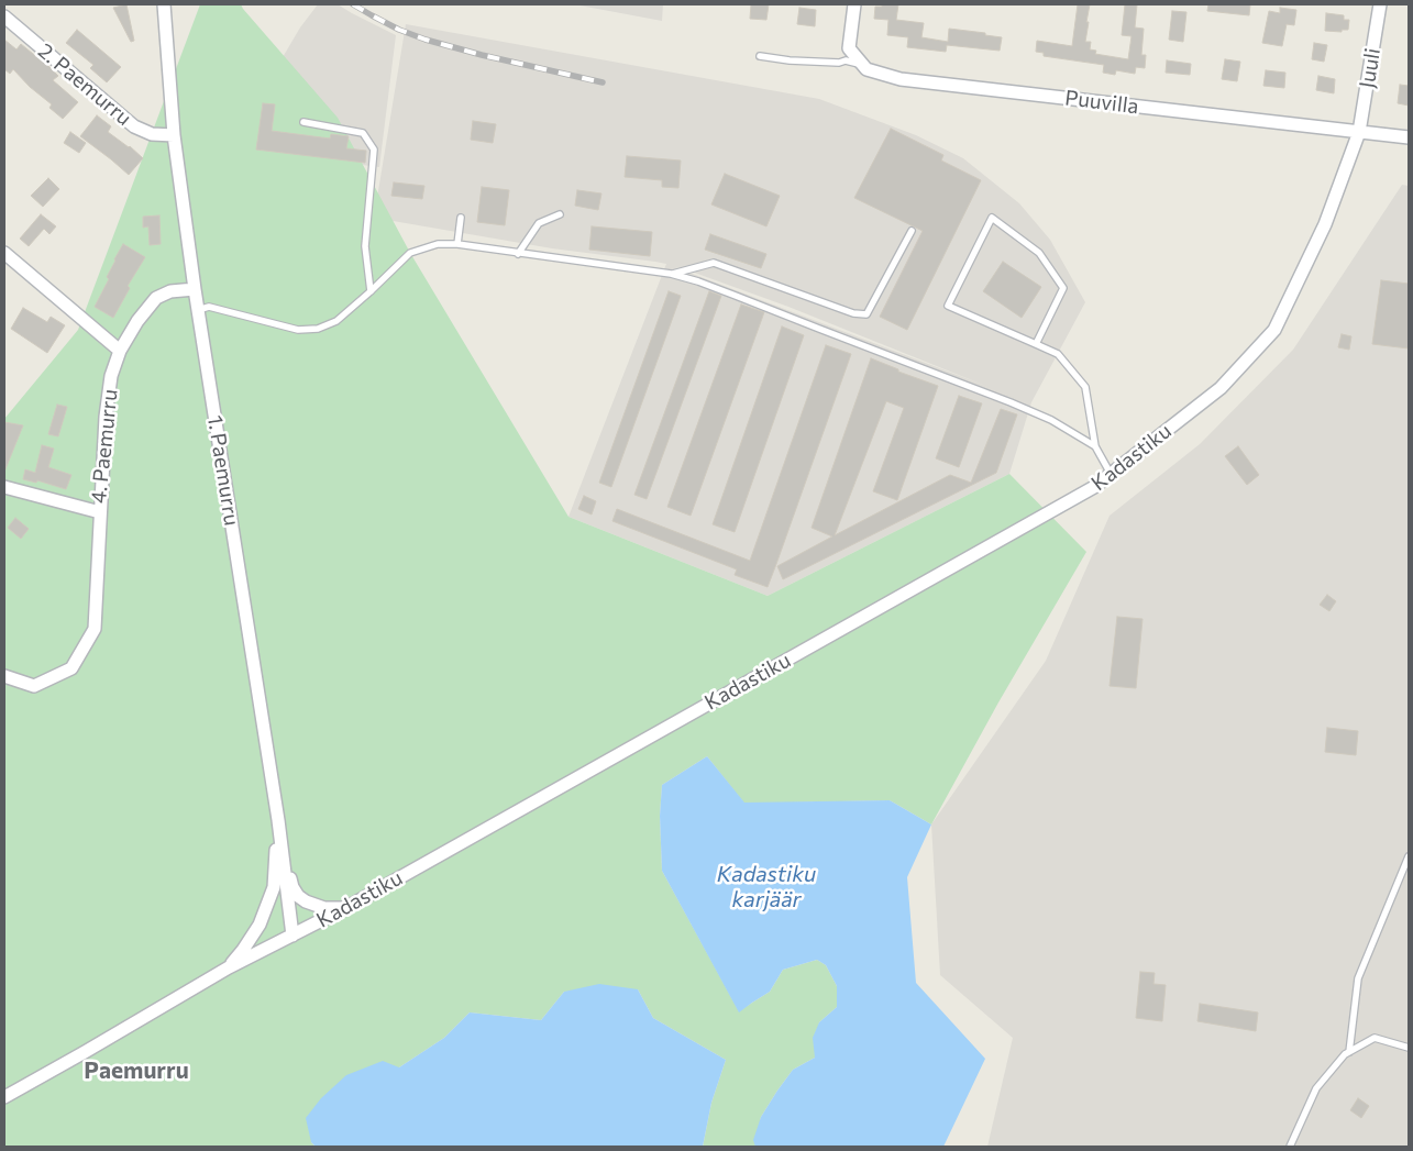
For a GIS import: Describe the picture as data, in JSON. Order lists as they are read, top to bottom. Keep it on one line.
{"streets":{"street":["Juuli","2. Paemurru","Puuvilla","4. Paemurru","Kadastiku","1. Paemurru"]},"crossings":[["Juuli","Puuvilla"],["Juuli","Kadastiku"],["2. Paemurru","1. Paemurru"],["Puuvilla","Kadastiku"],["4. Paemurru","1. Paemurru"],["Kadastiku","1. Paemurru"]],"districts":["Paemurru"],"water":["Kadastiku karjäär"]}
